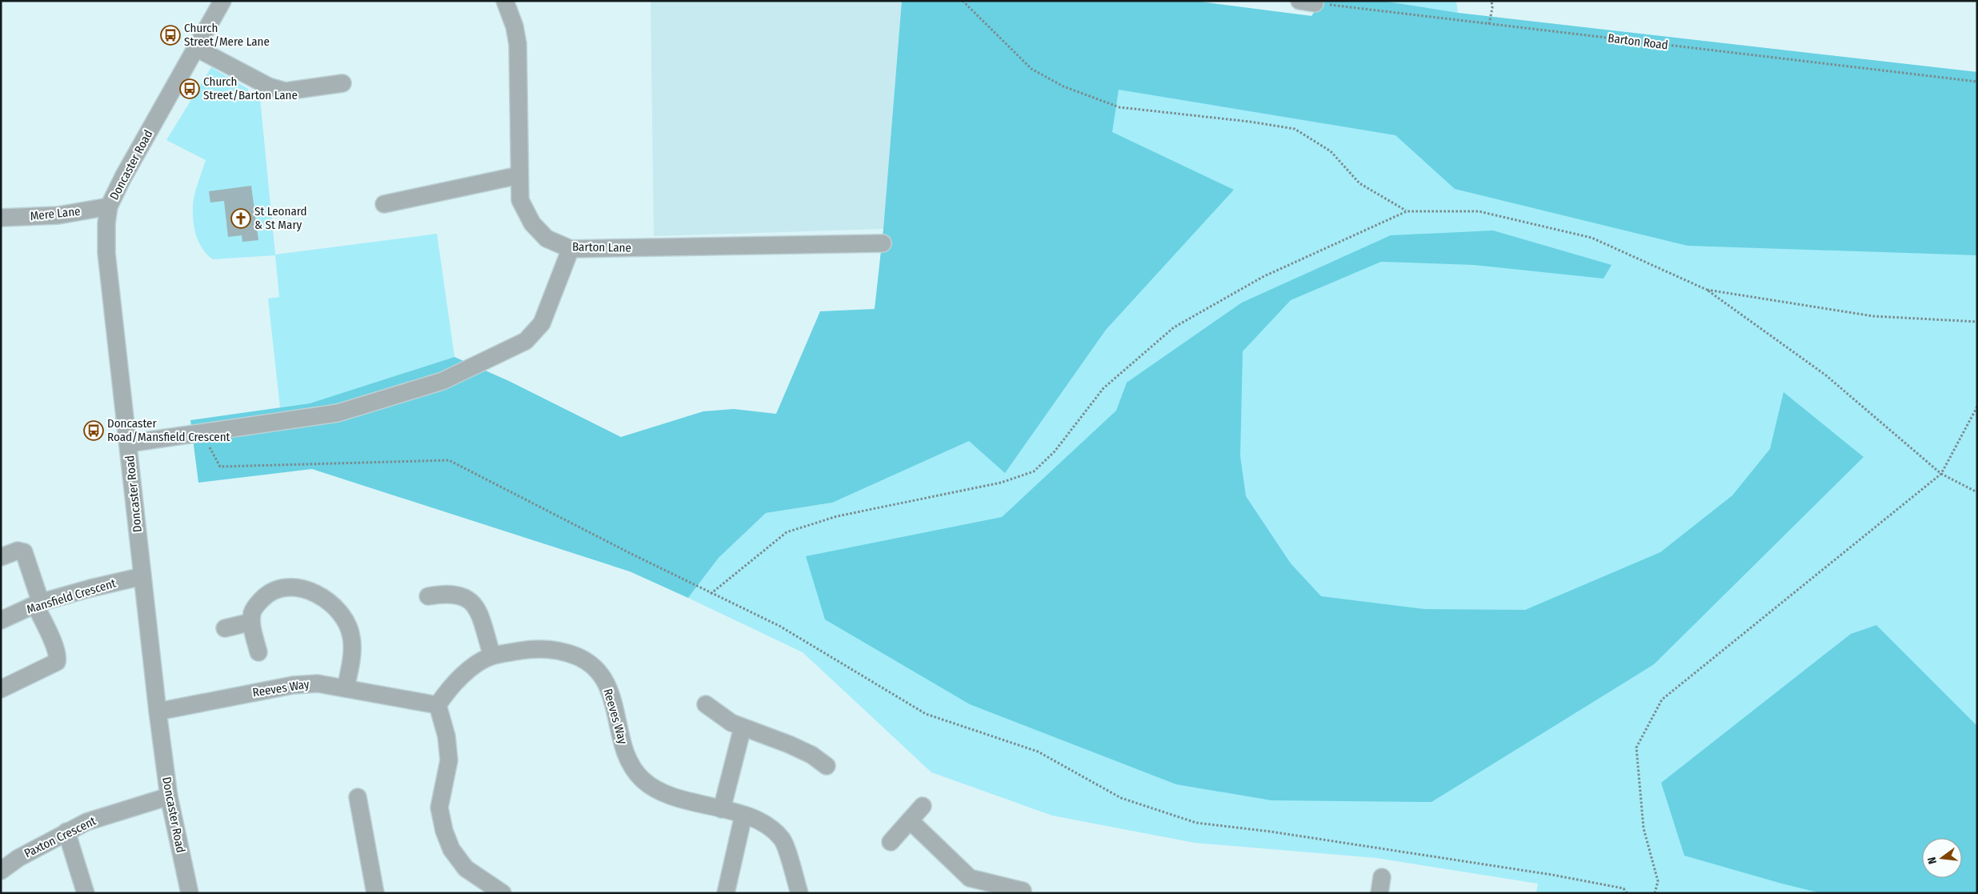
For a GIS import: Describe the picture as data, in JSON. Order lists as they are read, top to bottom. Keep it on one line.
{"streets":{"street":["Doncaster Road","Mere Lane","Barton Lane","Mansfield Crescent","Reeves Way","Paxton Crescent"],"path":["Barton Road"]},"crossings":[["Doncaster Road","Mere Lane"],["Doncaster Road","Mansfield Crescent"],["Doncaster Road","Reeves Way"],["Doncaster Road","Paxton Crescent"]],"places":{"bus stop":["Church Street/Mere Lane","Church Street/Barton Lane","Doncaster Road/Mansfield Crescent"],"church":["St Leonard & St Mary"]},"north":"left"}
